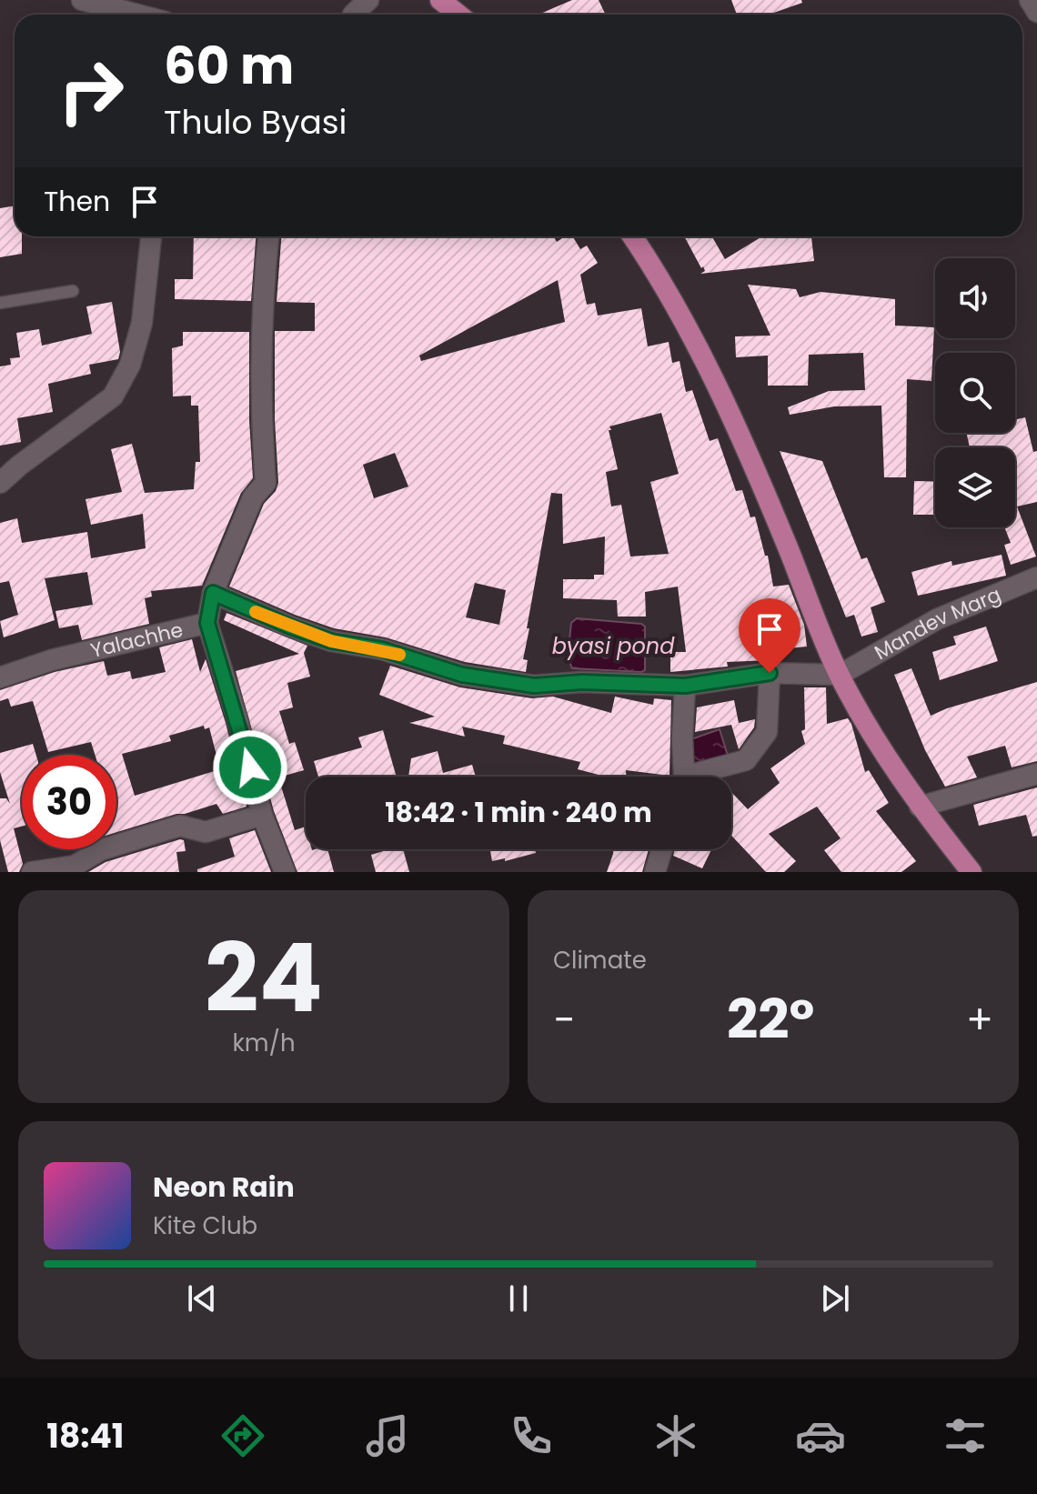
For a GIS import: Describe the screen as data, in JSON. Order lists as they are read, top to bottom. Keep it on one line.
{"streets":{"street":["Mandev Marg","Yalachhe"]},"water":["byasi pond"],"page":{"turn":["60 m","Thulo Byasi"],"then":"Then","limit":"30","trip":"18:42 · 1 min · 240 m","tile":[["24","km/h"],"Climate"],"heat":["−","22°","+"],"song":["Neon Rain","Kite Club"],"tabs":"18:41"}}
